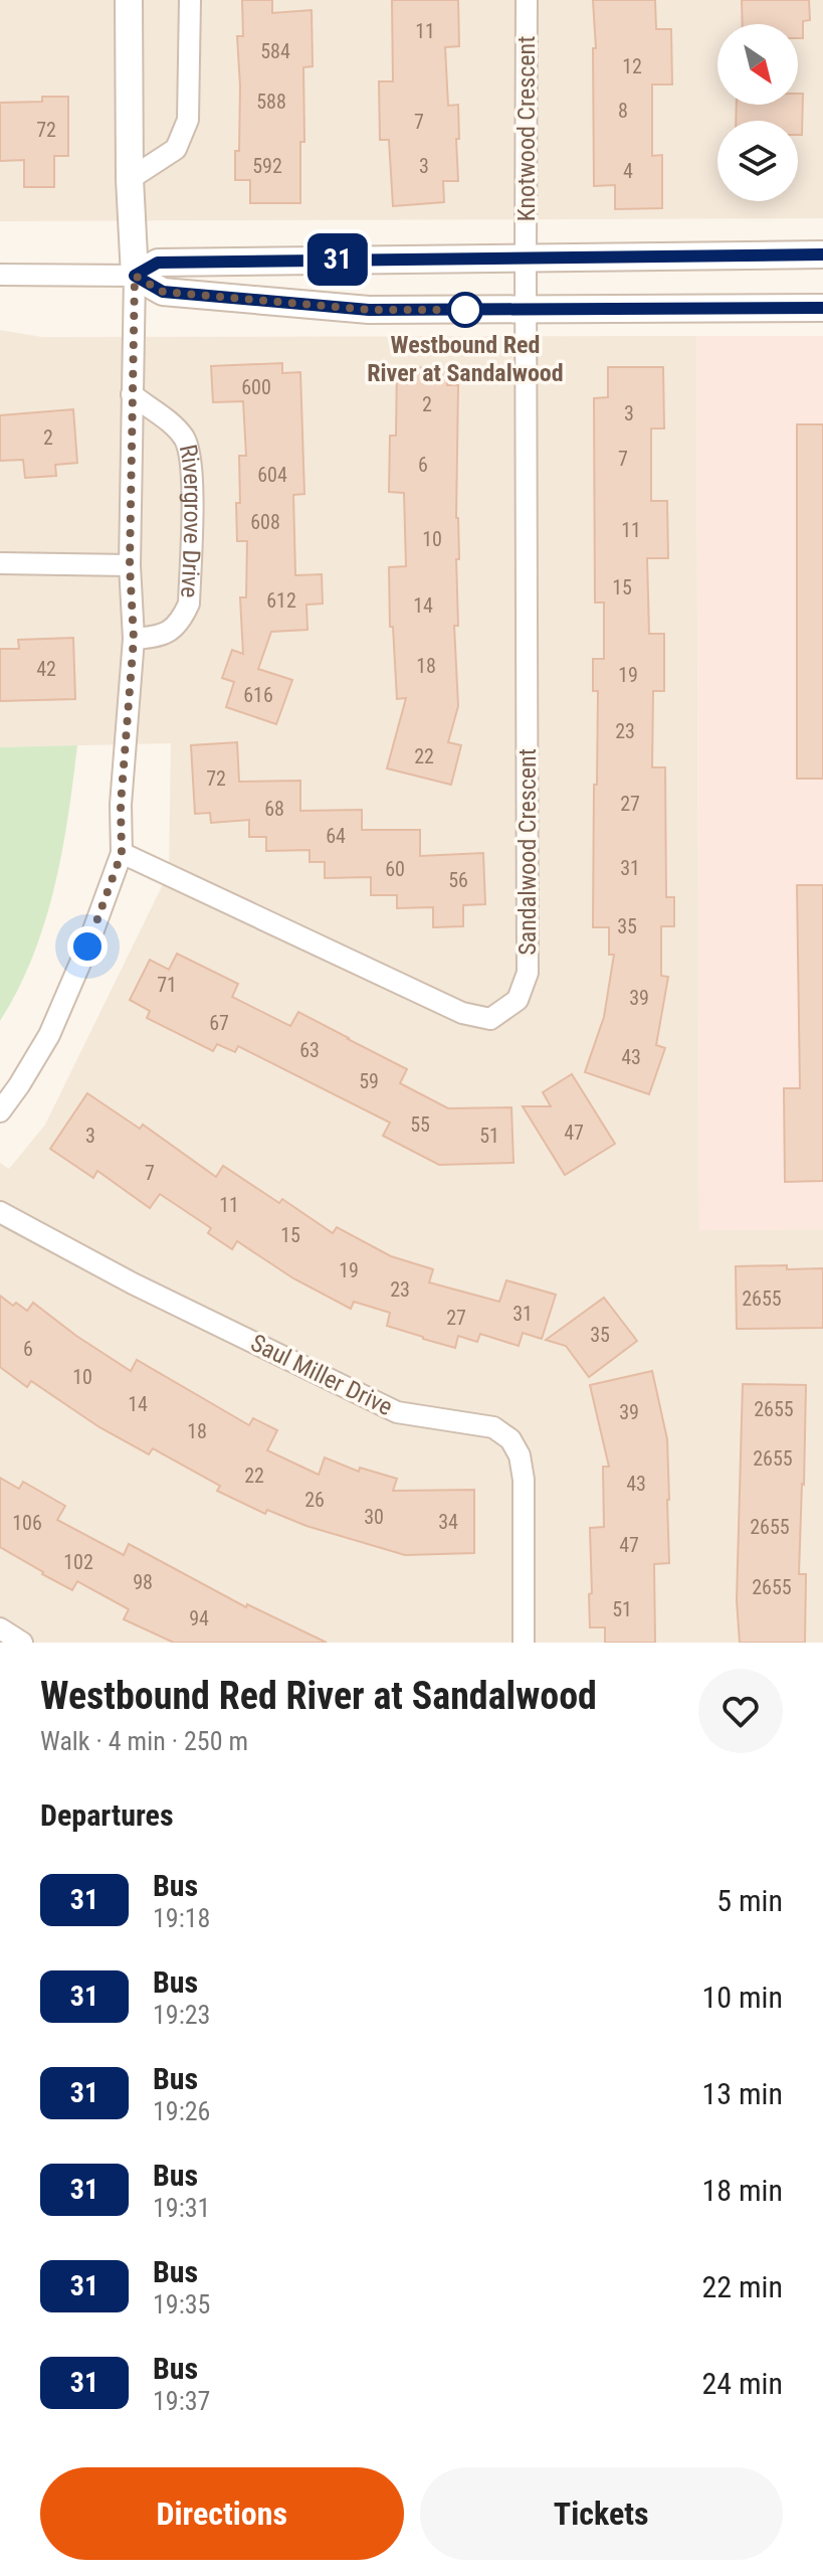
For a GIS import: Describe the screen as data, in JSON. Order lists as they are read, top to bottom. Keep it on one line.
{"streets":{"street":["Knotwood Crescent","Rivergrove Drive","Sandalwood Crescent","Saul Miller Drive"]},"crossings":[["Knotwood Crescent","Sandalwood Crescent"]],"places":["Westbound Red River at Sandalwood"],"lines":["bus line 31"],"house_numbers":["11","584","12","588","8","7","72","592","3","4","600","2","3","2","7","6","604","608","11","10","15","612","14","18","42","19","616","23","22","72","27","68","64","31","60","56","35","71","39","67","63","43","59","55","47","3","51","7","11","15","19","23","2655","31","27","35","6","10","14","2655","39","18","2655","22","43","26","30","34","106","2655","47","102","98","2655","51","94"],"north":"bottom right","page":{"on_map":"31","heading":[["Westbound Red River at Sandalwood","Walk · 4 min · 250 m"],"Departures"],"list":[{"mark":"31","name":"Bus","note":"19:18","value":"5 min"},{"mark":"31","name":"Bus","note":"19:23","value":"10 min"},{"mark":"31","name":"Bus","note":"19:26","value":"13 min"},{"mark":"31","name":"Bus","note":"19:31","value":"18 min"},{"mark":"31","name":"Bus","note":"19:35","value":"22 min"},{"mark":"31","name":"Bus","note":"19:37","value":"24 min"}],"buttons":["Directions","Tickets"]}}
